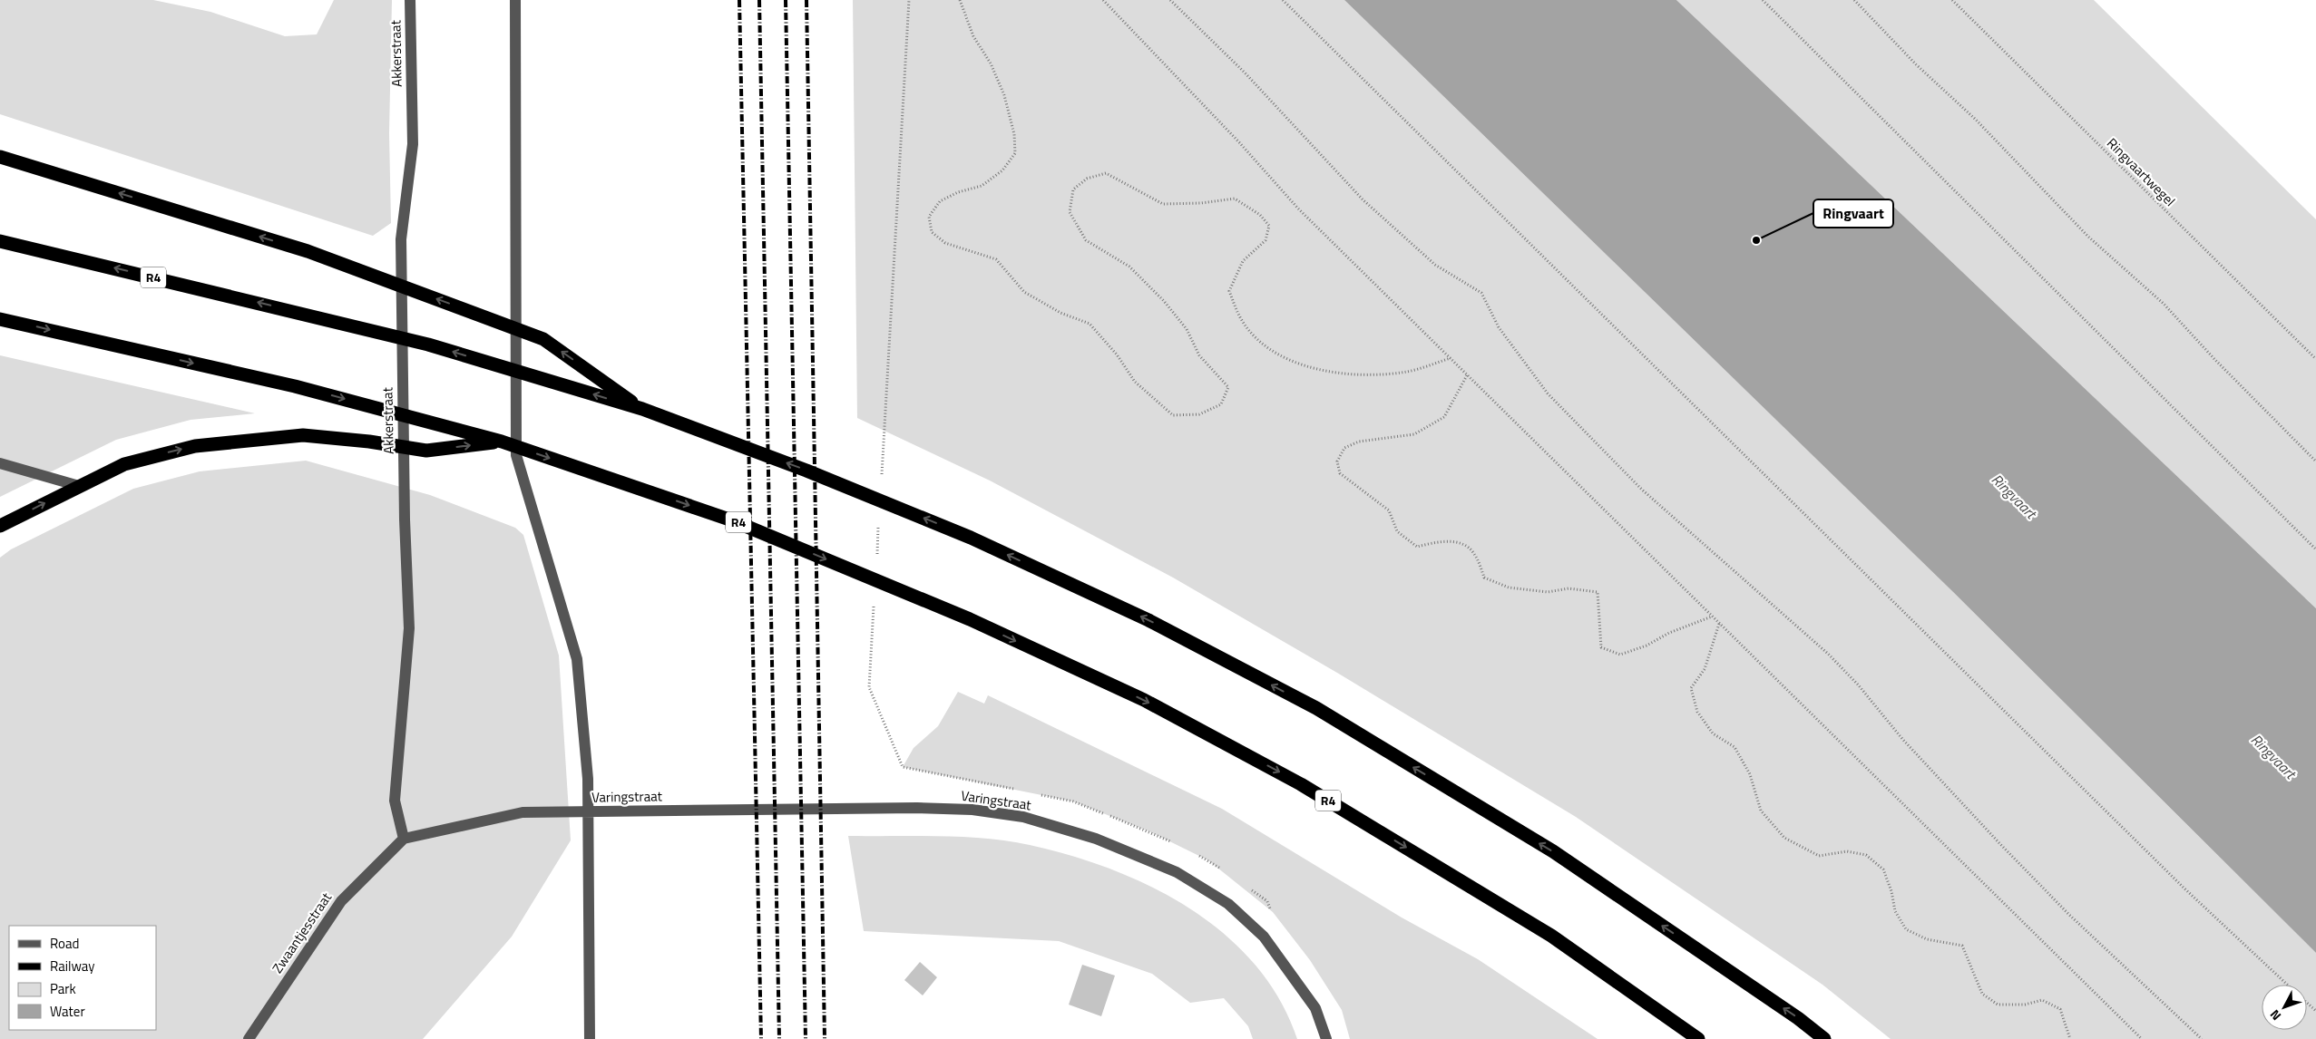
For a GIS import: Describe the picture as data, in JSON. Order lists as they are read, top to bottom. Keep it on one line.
{"streets":{"highway":["R4"],"street":["Akkerstraat","Varingstraat","Zwaantjesstraat"],"path":["Ringvaartwegel"]},"crossings":[["Akkerstraat","Varingstraat"],["Akkerstraat","Zwaantjesstraat"],["Varingstraat","Zwaantjesstraat"]],"water":["Ringvaart"],"places":["Ringvaart"],"legend":["Road","Railway","Park","Water"],"north":"bottom left"}
